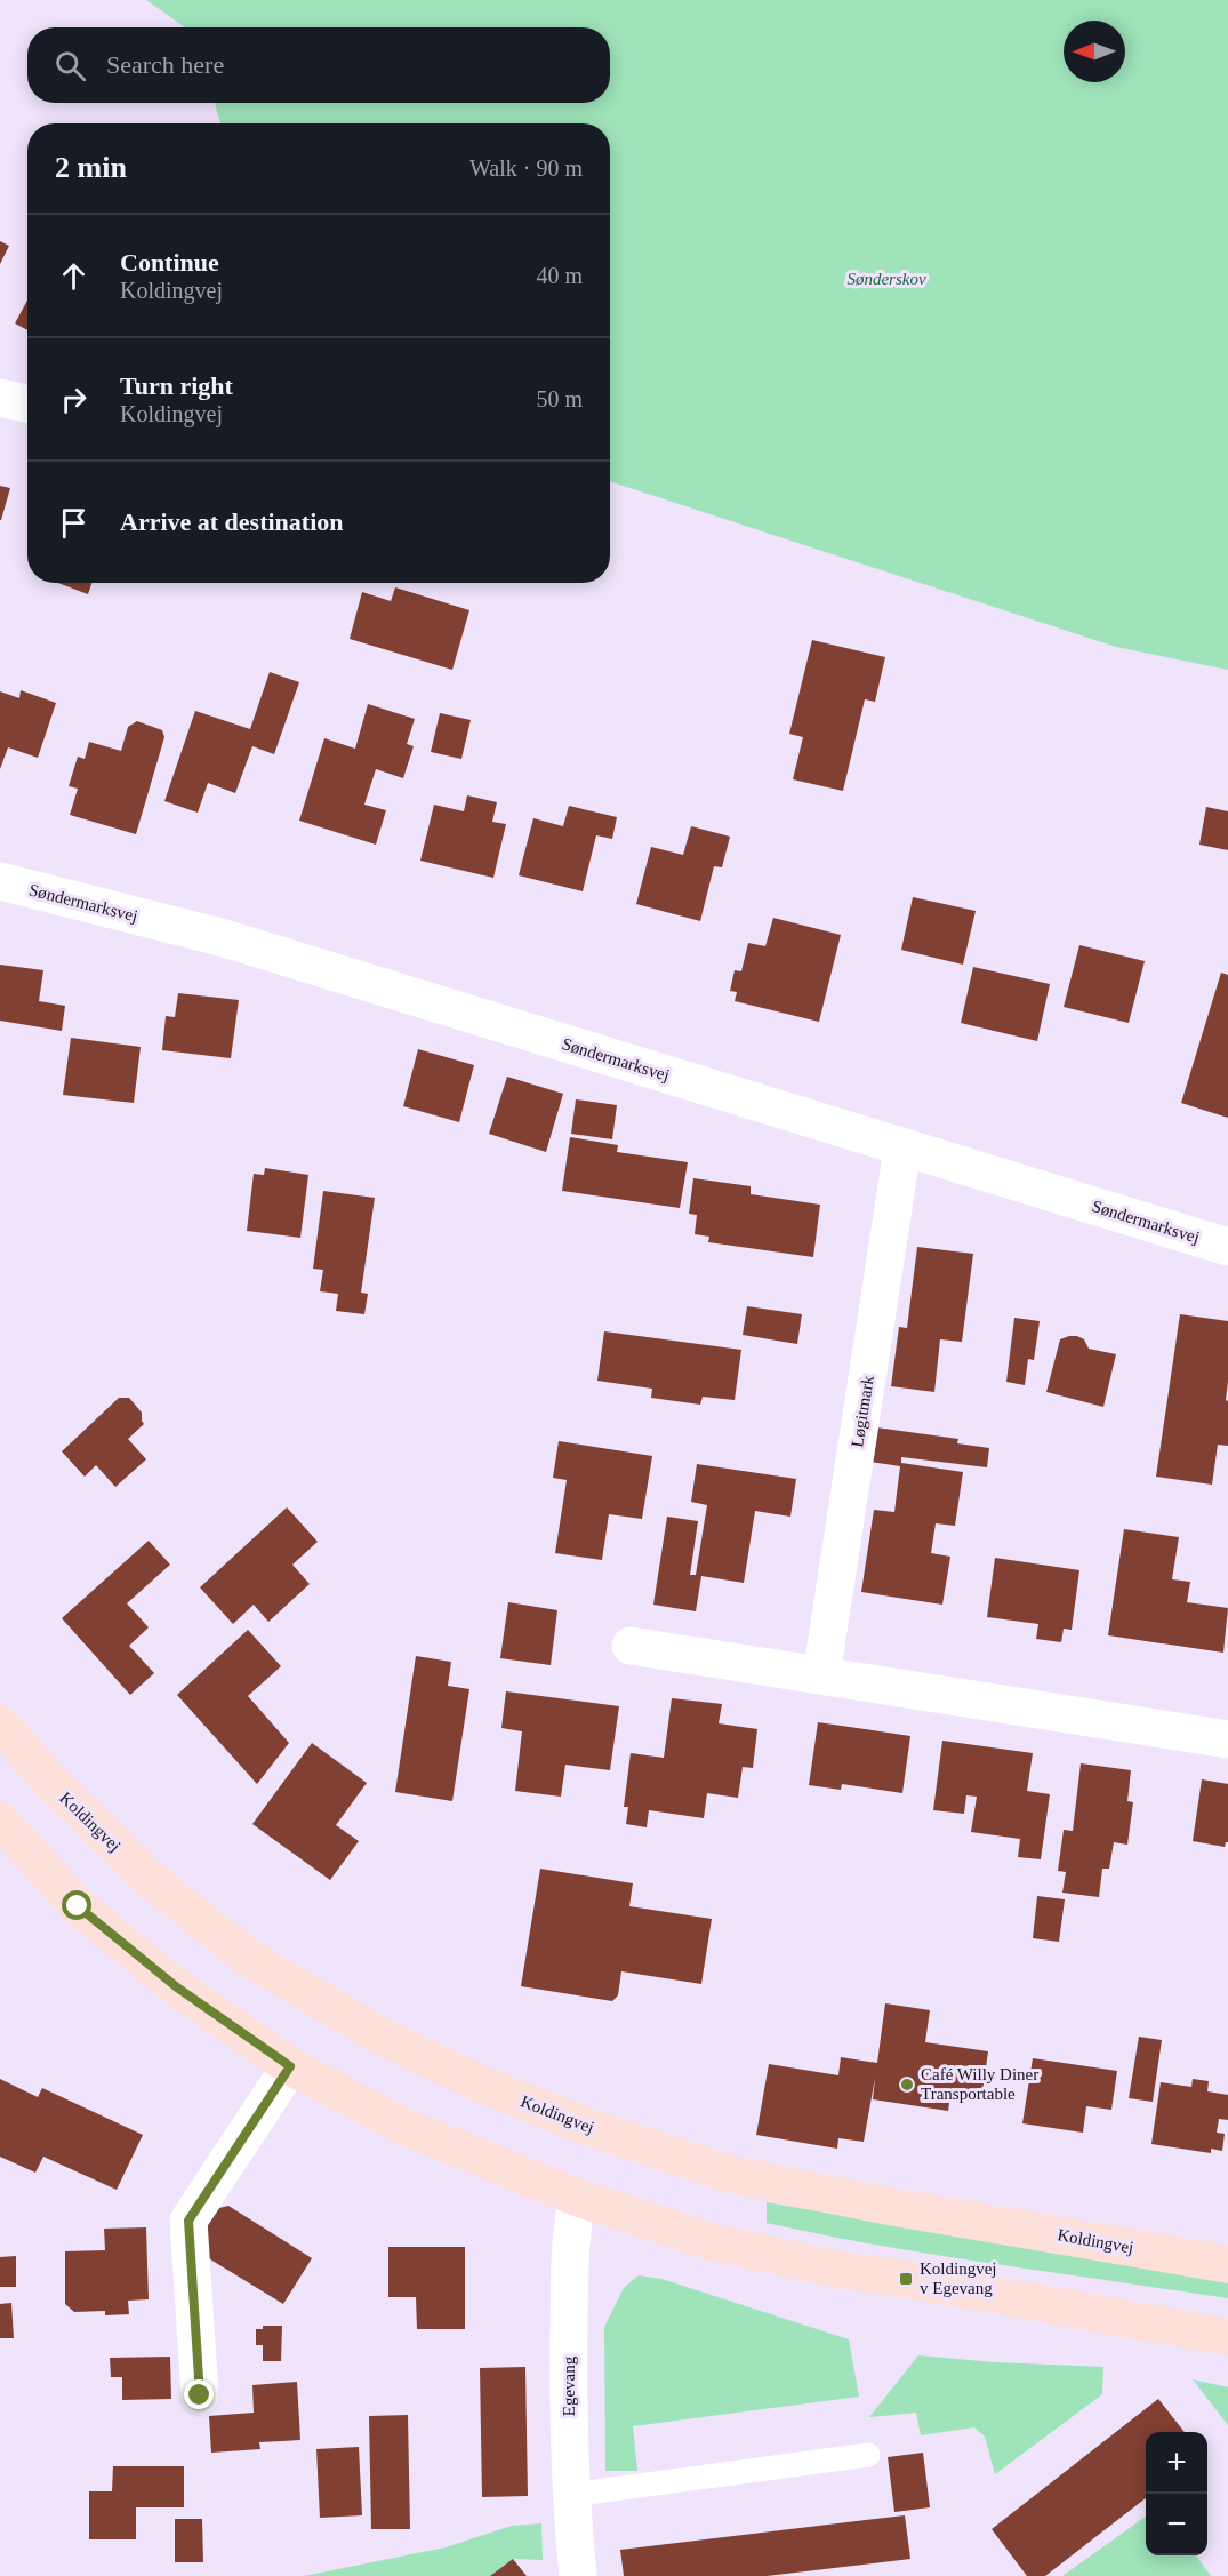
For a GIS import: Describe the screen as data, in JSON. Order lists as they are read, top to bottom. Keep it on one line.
{"streets":{"main road":["Koldingvej"],"street":["Søndermarksvej","Løgitmark","Egevang"]},"crossings":[["Søndermarksvej","Løgitmark"]],"parks":["Sønderskov"],"places":{"other":["Café Willy Diner Transportable"],"transit":["Koldingvej v Egevang"]},"north":"left","page":{"search":"Search here","heading":["2 min","Walk · 90 m"],"list":[["Continue","Koldingvej","40 m"],["Turn right","Koldingvej","50 m"],"Arrive at destination"],"map_buttons":["+","−"]}}
